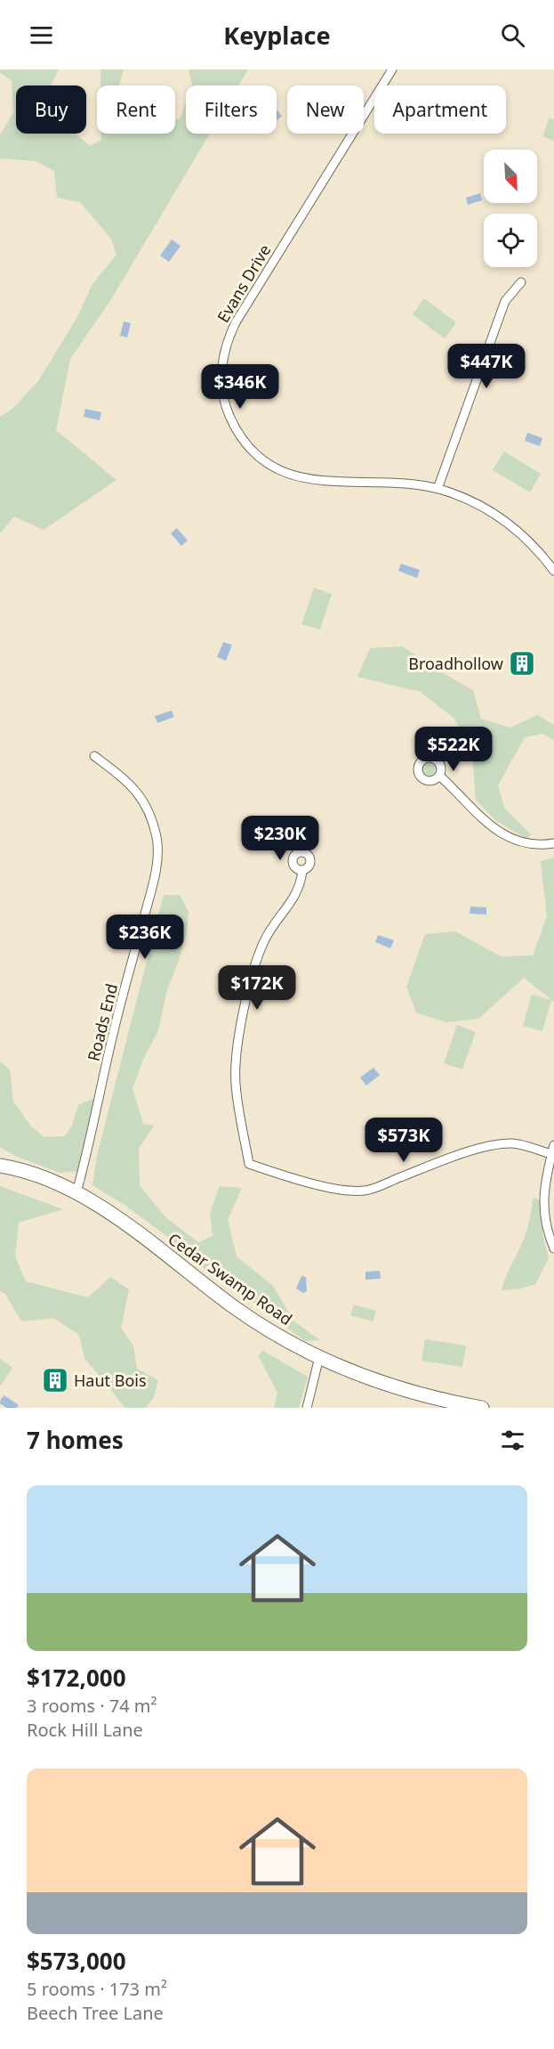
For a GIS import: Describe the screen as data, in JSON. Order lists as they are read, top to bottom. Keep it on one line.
{"streets":{"main road":["Cedar Swamp Road"],"street":["Evans Drive","Roads End"]},"crossings":[["Roads End","Cedar Swamp Road"]],"places":{"building":["Broadhollow","Haut Bois"]},"north":"bottom right","page":{"header":"Keyplace","chip":["Buy","Rent","Filters","New","Apartment"],"price":["$447K","$346K","$522K","$230K","$236K","$172K","$573K"],"heading":"7 homes","list":[{"name":"$172,000","note":"3 rooms · 74 m² · Rock Hill Lane"},{"name":"$573,000","note":"5 rooms · 173 m² · Beech Tree Lane"}]}}
